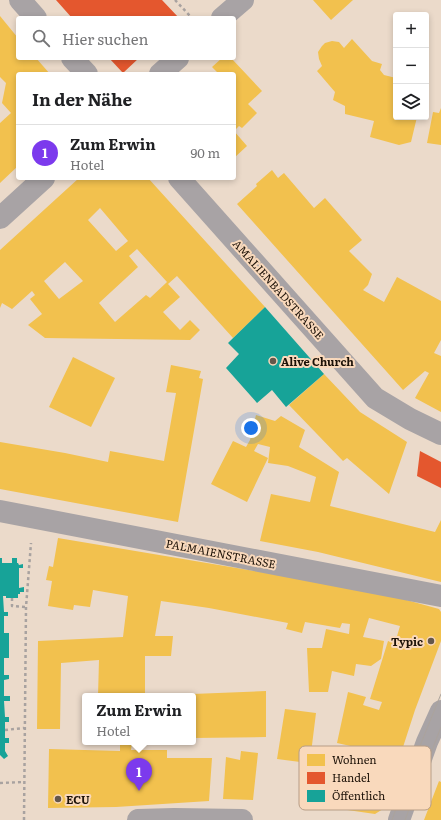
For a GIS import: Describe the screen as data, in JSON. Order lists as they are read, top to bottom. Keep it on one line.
{"streets":{"street":["AMALIENBADSTRASSE","PALMAIENSTRASSE"]},"places":["Alive Church","Typic","ECU"],"legend":["Wohnen","Handel","Öffentlich"],"page":{"map_buttons":["+","−"],"search":"Hier suchen","heading":"In der Nähe","list":[{"mark":"1","name":"Zum Erwin","note":"Hotel","value":"90 m"}],"popup":["Zum Erwin","Hotel"],"pins":"1"}}
